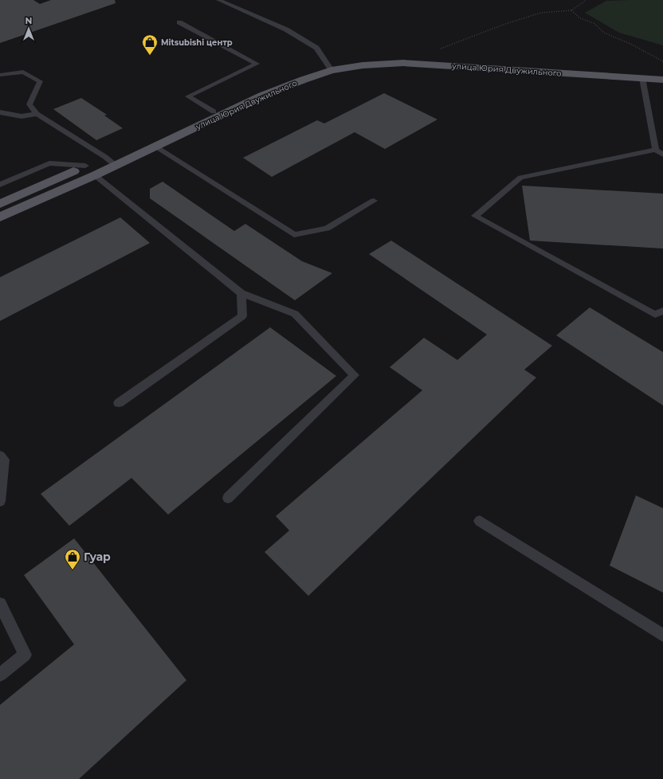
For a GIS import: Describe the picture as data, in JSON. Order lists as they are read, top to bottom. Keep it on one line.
{"streets":{"main road":["улица Юрия Двужильного"]},"places":{"shop":["Mitsubishi центр","Гуар"]},"north":"top"}
